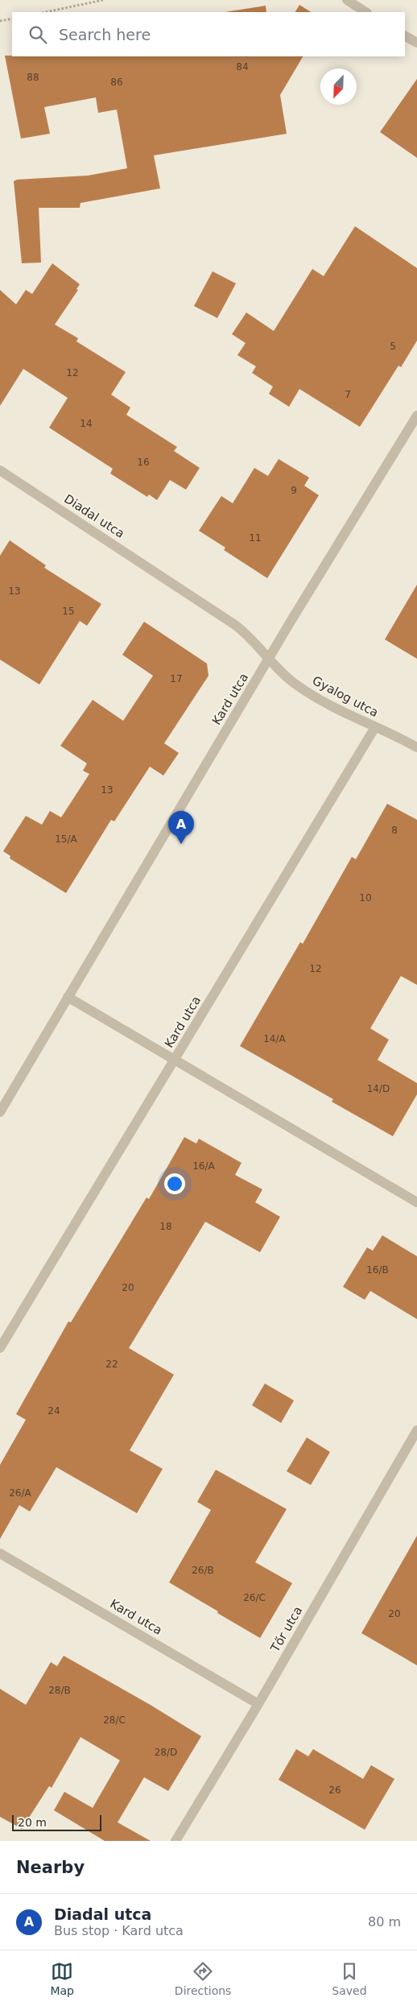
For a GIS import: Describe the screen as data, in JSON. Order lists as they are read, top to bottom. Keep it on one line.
{"streets":{"street":["Diadal utca","Gyalog utca","Kard utca","Tőr utca"]},"crossings":[["Diadal utca","Gyalog utca"],["Diadal utca","Kard utca"],["Gyalog utca","Kard utca"],["Kard utca","Tőr utca"]],"house_numbers":["84","88","86","5","12","7","14","16","9","11","13","15","17","13","8","15/A","10","12","14/A","14/D","16/A","18","16/B","20","22","24","26/A","26/B","26/C","20","28/B","28/C","28/D","26"],"scale_bar":"20 m","north":"bottom left","page":{"search":"Search here","pins":"A","scale":"20 m","heading":"Nearby","list":[{"mark":"A","name":"Diadal utca","note":"Bus stop · Kard utca","value":"80 m"}],"nav":["Map","Directions","Saved"]}}
